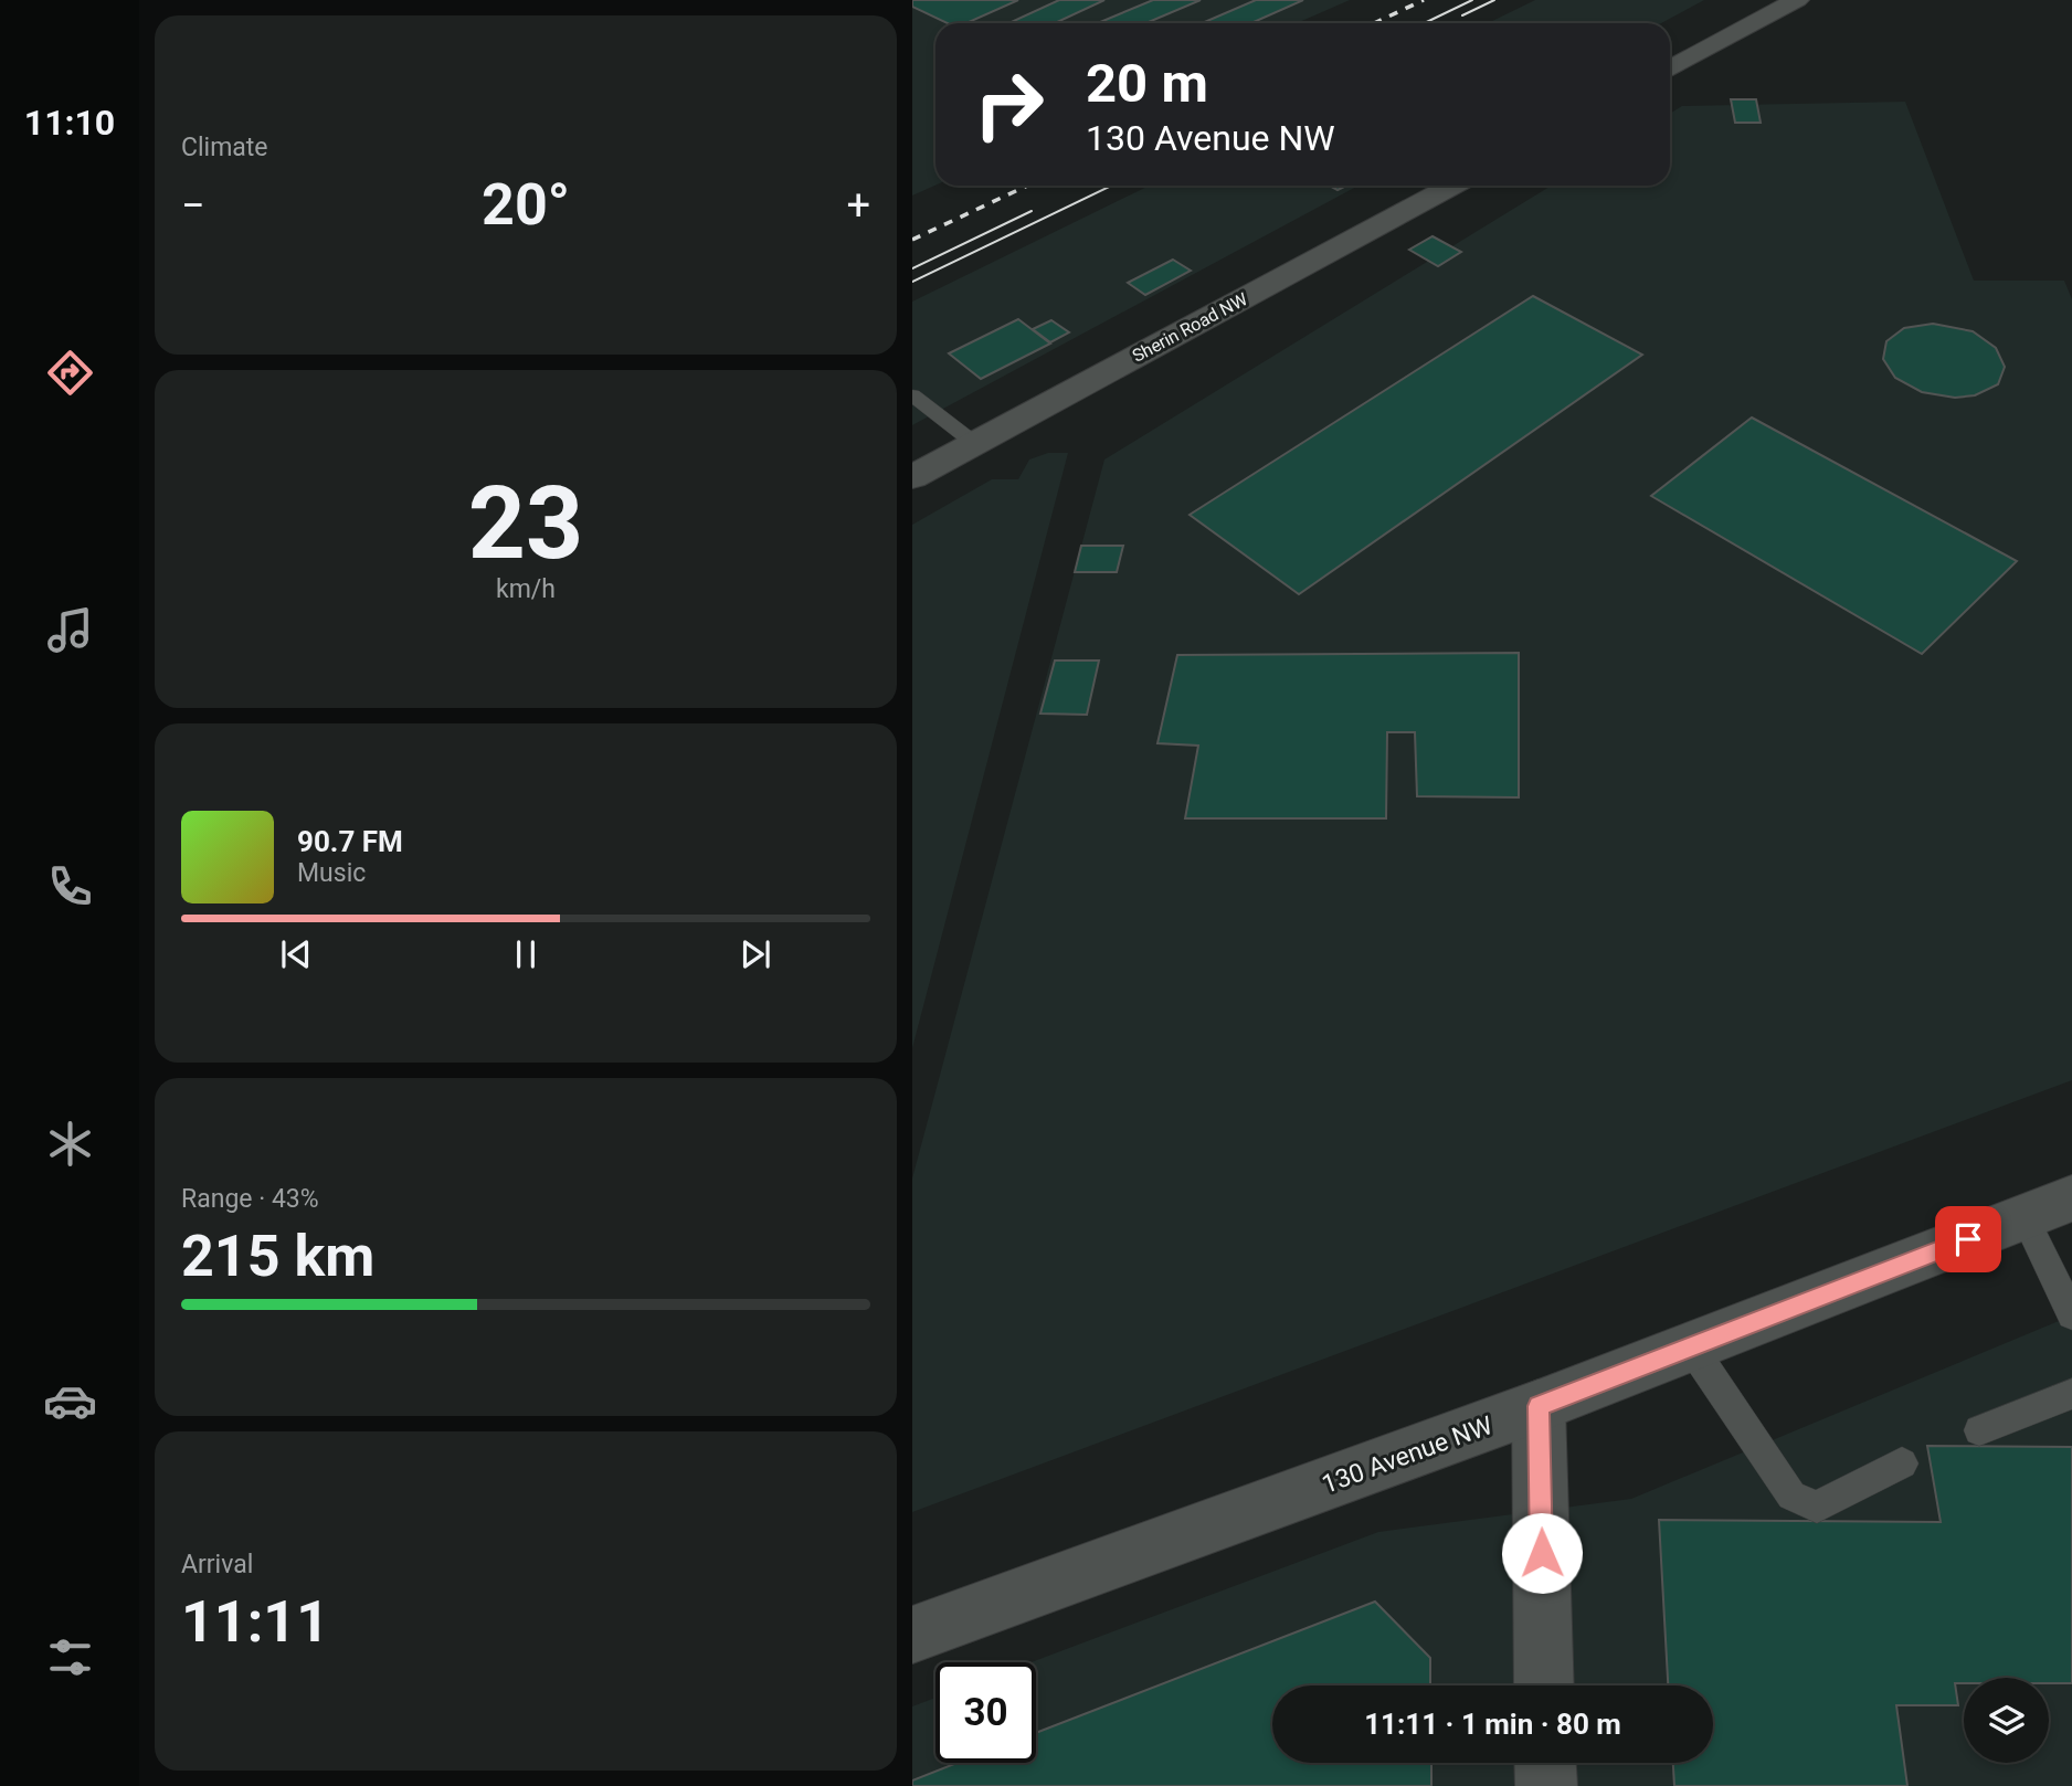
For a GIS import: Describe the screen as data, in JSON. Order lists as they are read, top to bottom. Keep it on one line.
{"streets":{"street":["Sherin Road NW","130 Avenue NW"]},"page":{"tabs":"11:10","tile":["Climate",["23","km/h"],["Range · 43%","215 km"],["Arrival","11:11"]],"turn":["20 m","130 Avenue NW"],"heat":["−","20°","+"],"song":["90.7 FM","Music"],"limit":"30","trip":"11:11 · 1 min · 80 m"}}
